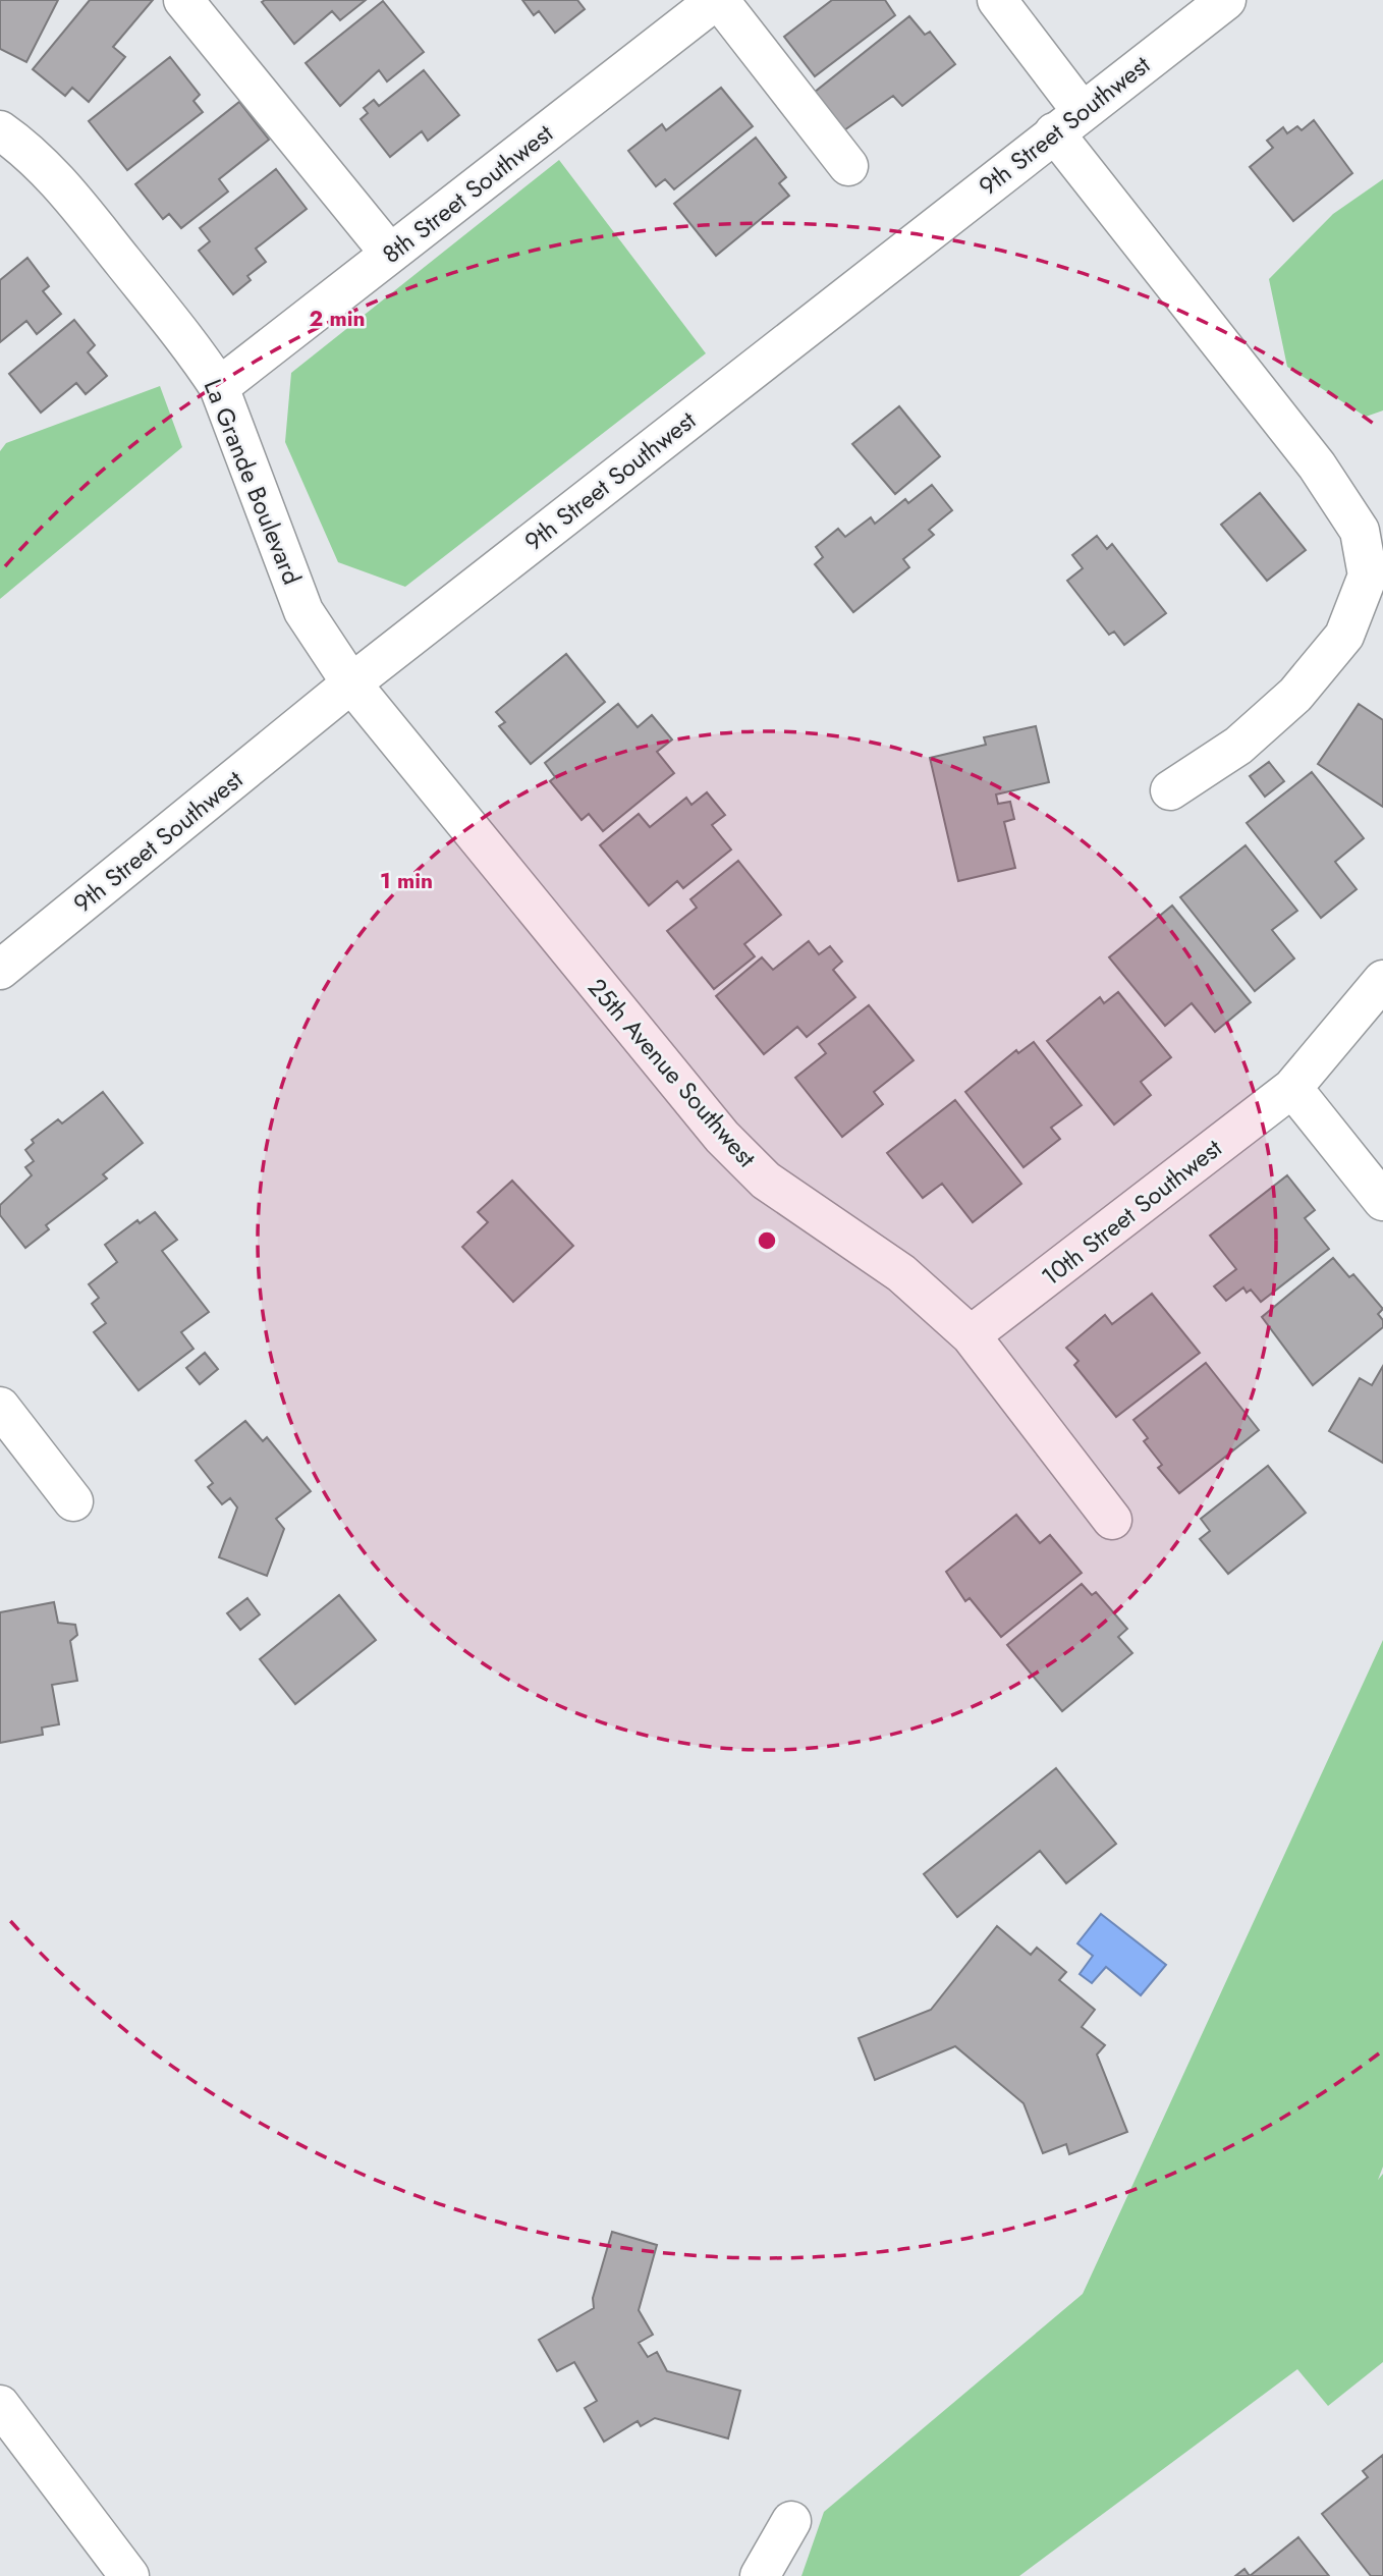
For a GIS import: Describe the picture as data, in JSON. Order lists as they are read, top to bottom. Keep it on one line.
{"streets":{"street":["9th Street Southwest","8th Street Southwest","La Grande Boulevard","25th Avenue Southwest","10th Street Southwest"]},"crossings":[["9th Street Southwest","La Grande Boulevard"],["9th Street Southwest","25th Avenue Southwest"],["8th Street Southwest","La Grande Boulevard"],["La Grande Boulevard","25th Avenue Southwest"],["25th Avenue Southwest","10th Street Southwest"]],"rings":["2 min","1 min"]}
